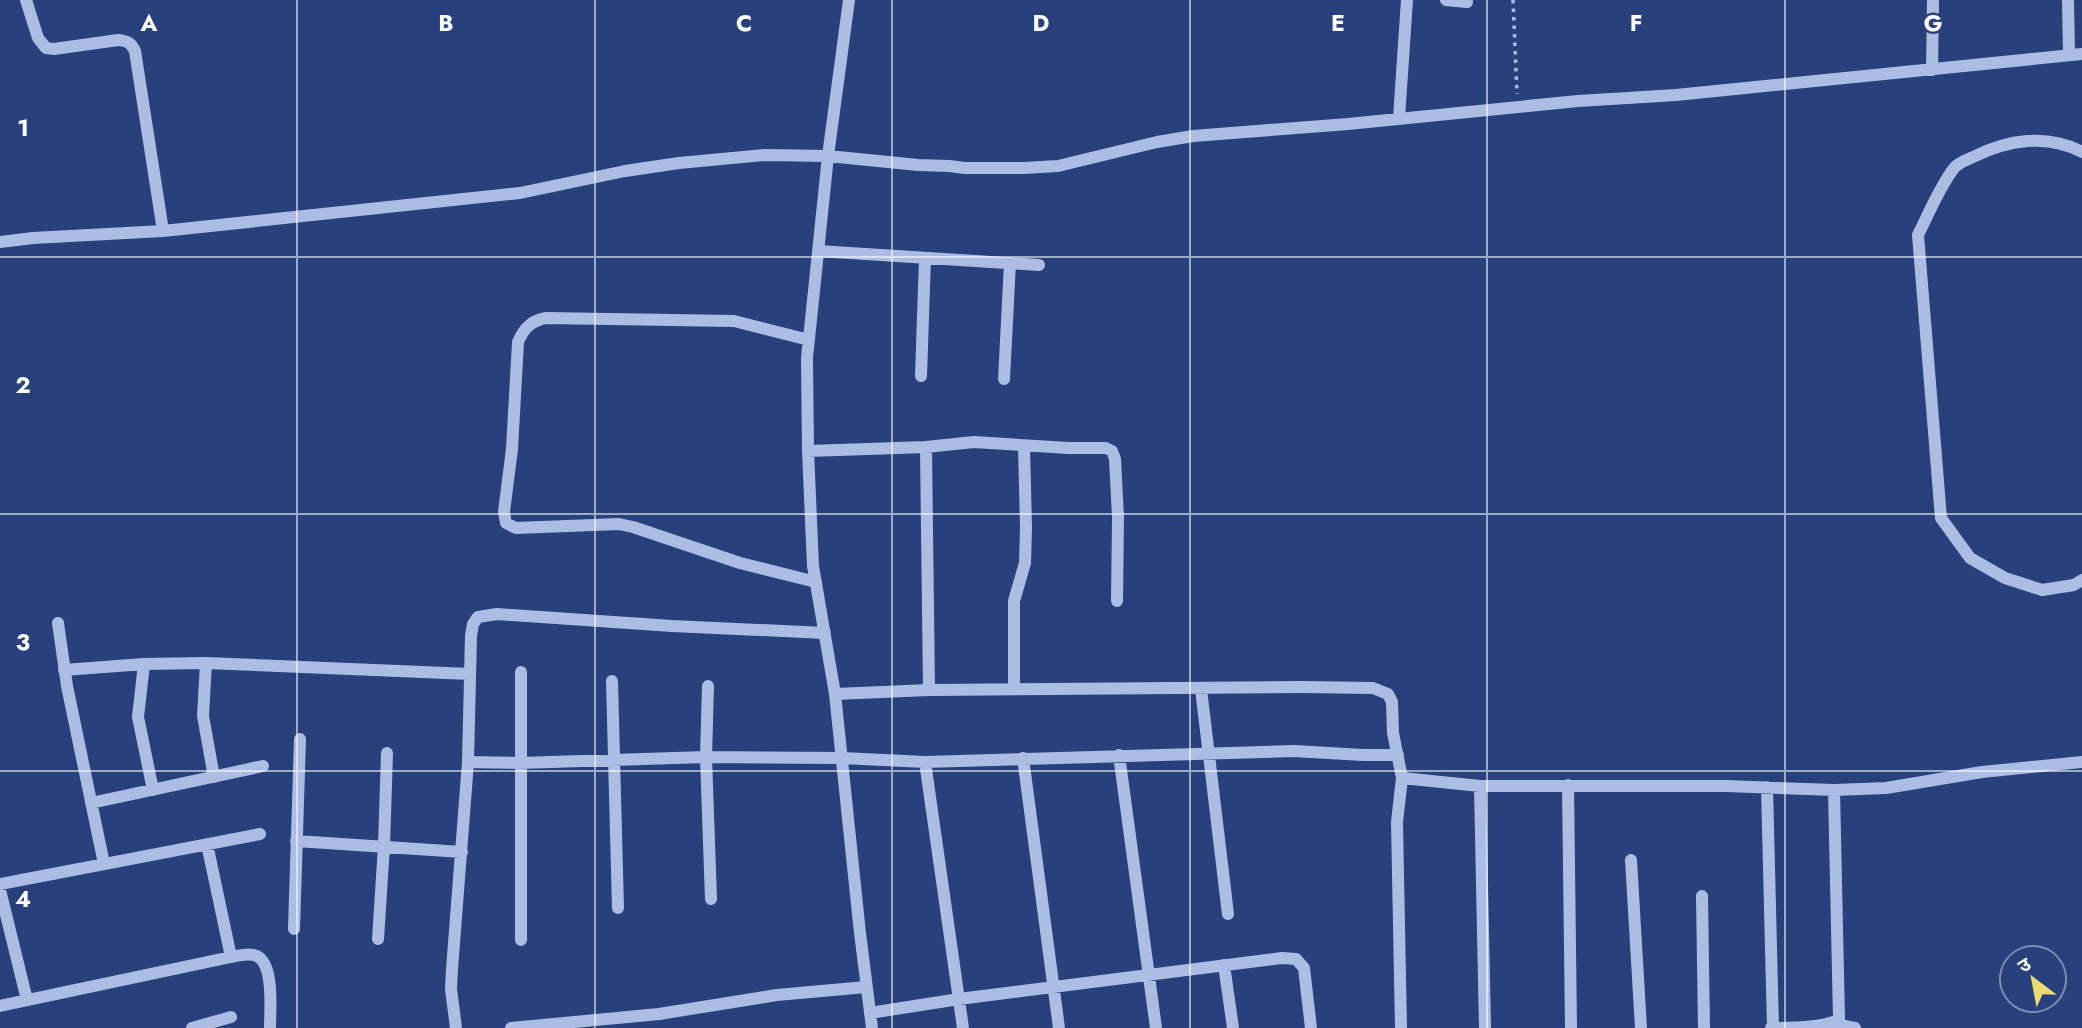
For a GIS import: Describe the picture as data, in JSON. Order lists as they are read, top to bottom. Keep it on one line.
{"north":"top left","grid":{"columns":["A","B","C","D","E","F","G"],"rows":["1","2","3","4"]}}
